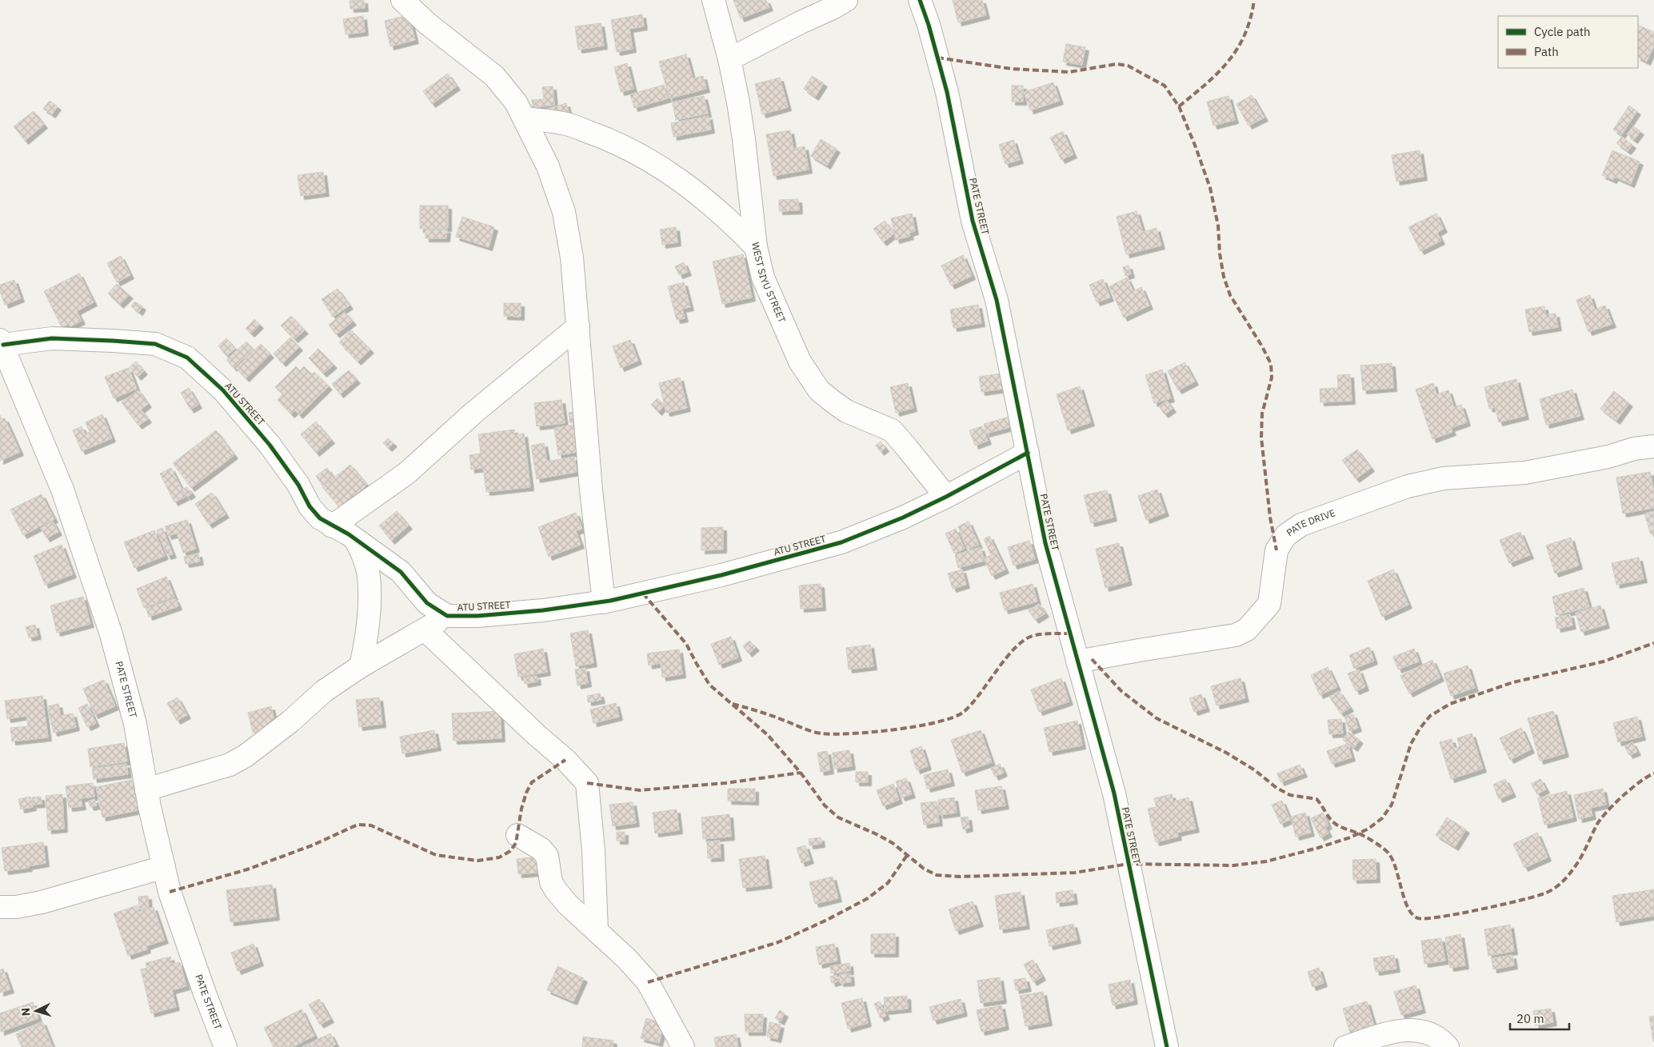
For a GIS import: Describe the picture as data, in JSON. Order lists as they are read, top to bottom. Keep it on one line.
{"streets":{"street":["PATE STREET","WEST SIYU STREET","ATU STREET","PATE DRIVE"]},"crossings":[["PATE STREET","ATU STREET"],["PATE STREET","PATE DRIVE"],["WEST SIYU STREET","ATU STREET"]],"legend":["Cycle path","Path"],"scale_bar":"20 m","north":"left"}
